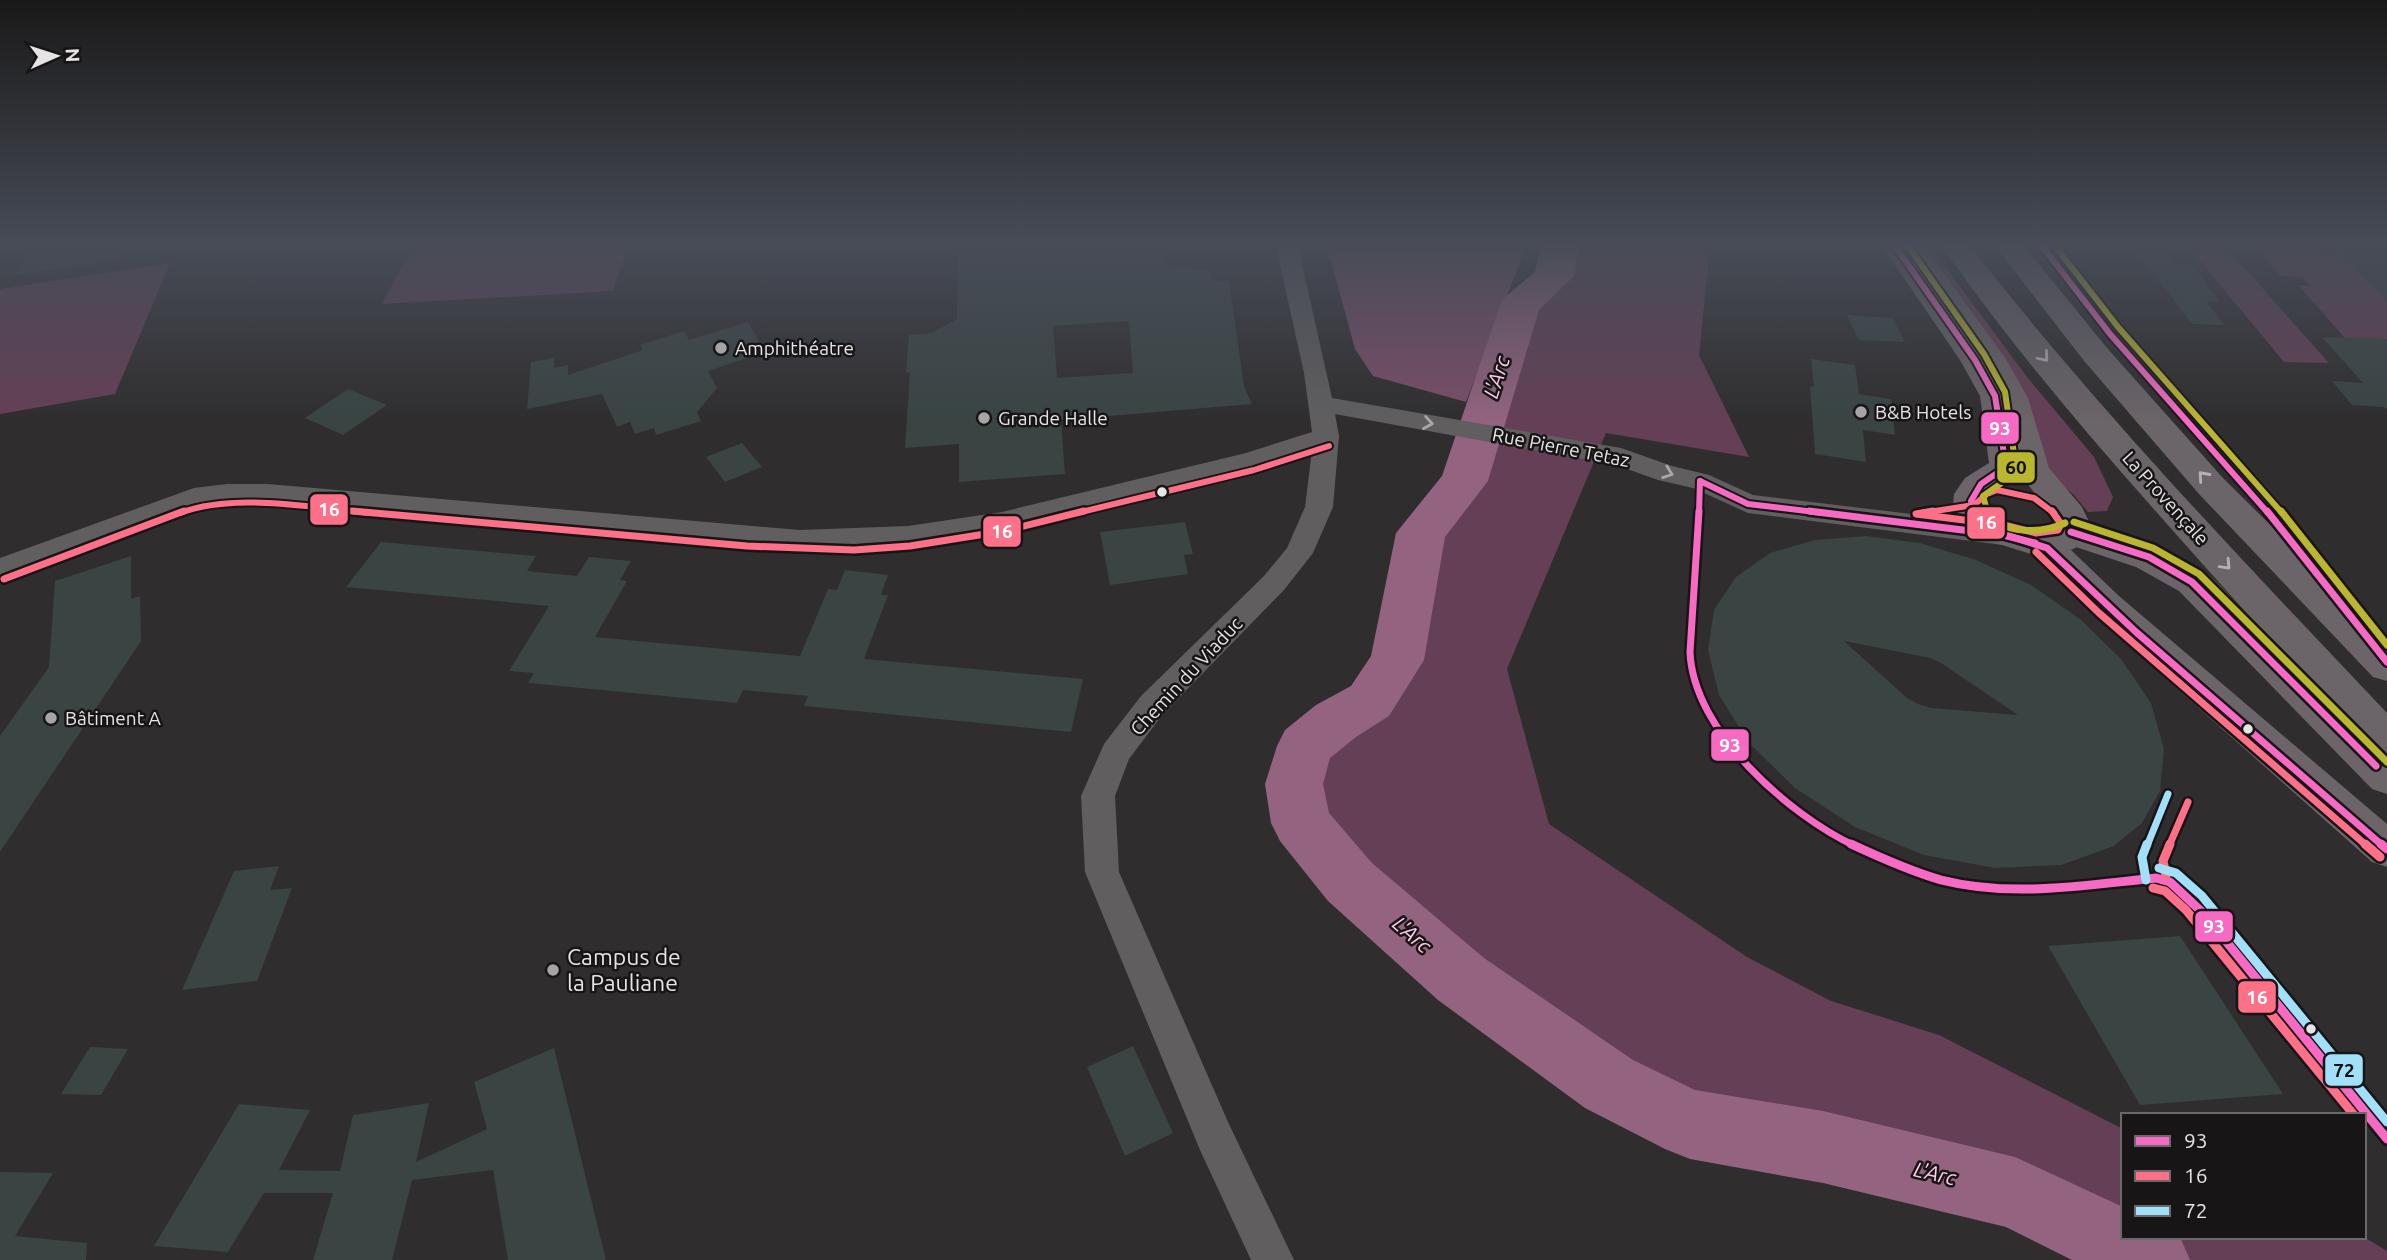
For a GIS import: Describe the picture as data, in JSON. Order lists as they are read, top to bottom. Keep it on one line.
{"streets":{"highway":["La Provençale"],"street":["Rue Pierre Tetaz","Chemin du Viaduc"]},"crossings":[["Rue Pierre Tetaz","Chemin du Viaduc"]],"one_way":["Rue Pierre Tetaz"],"water":["L'Arc"],"places":["Amphithéatre","B&B Hotels","Grande Halle","Bâtiment A","Campus de la Pauliane"],"lines":["transit line 93","transit line 60","transit line 16","transit line 72"],"legend":["93","16","72"],"north":"right"}
